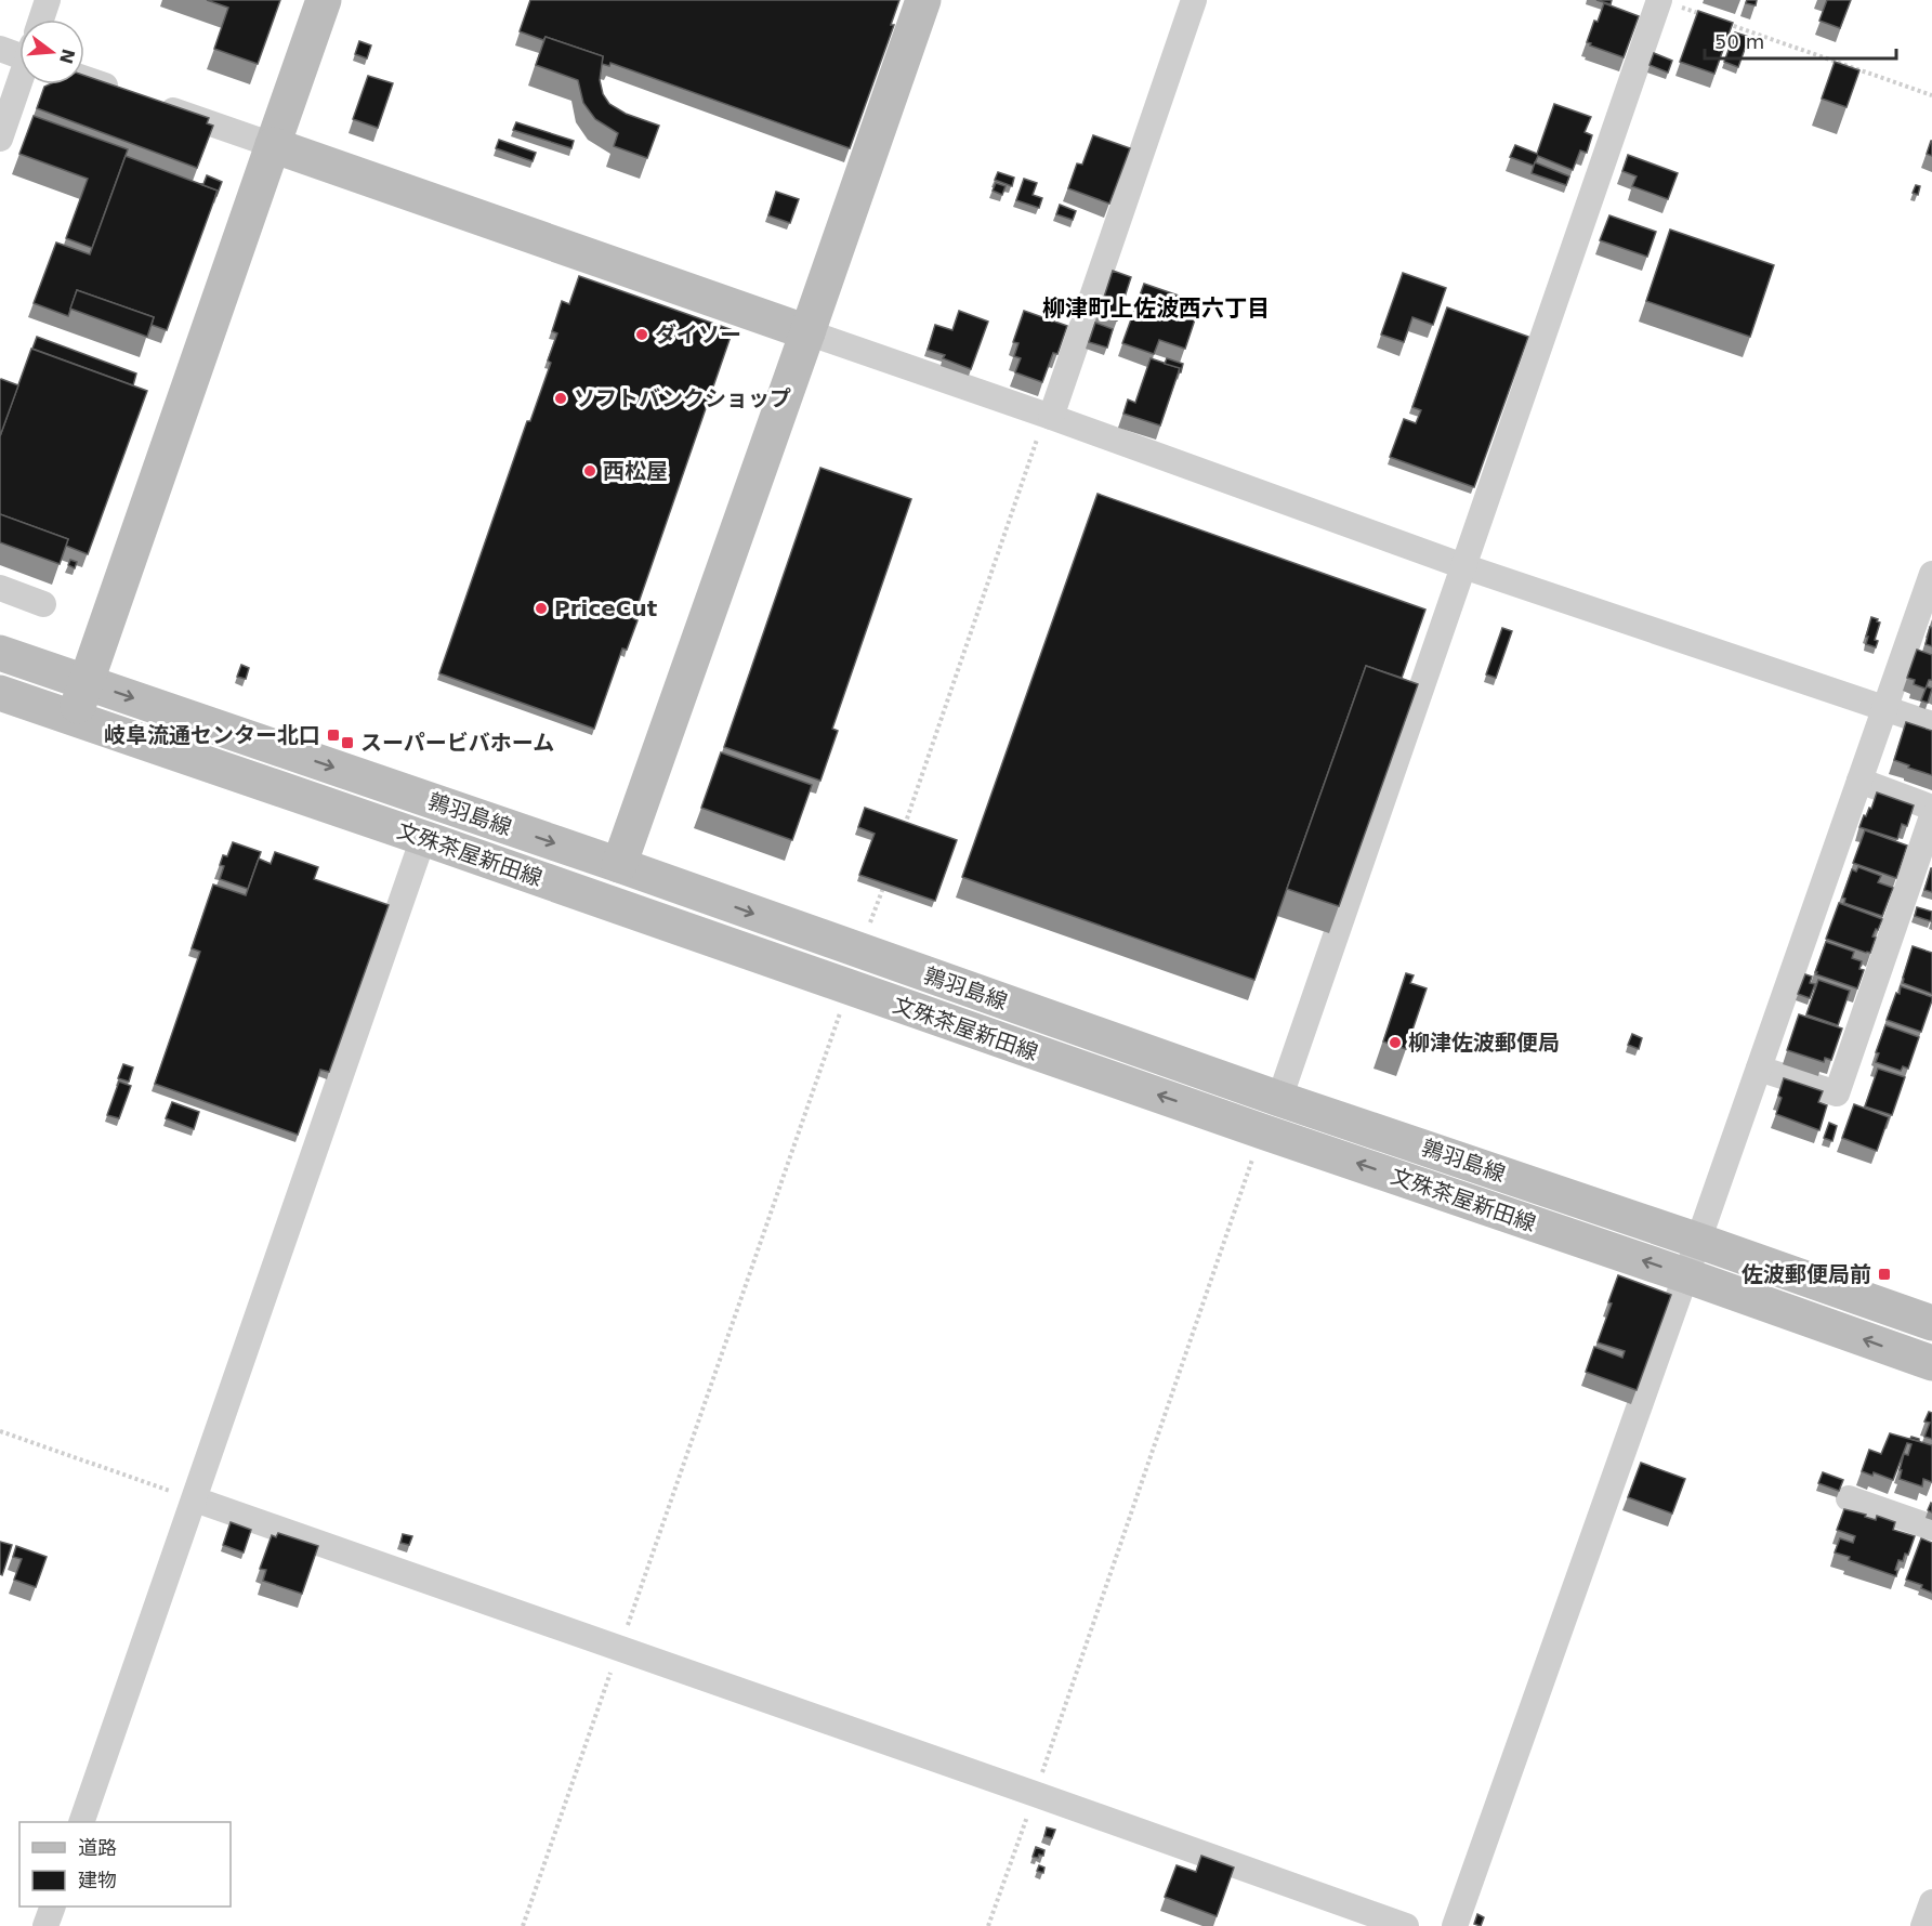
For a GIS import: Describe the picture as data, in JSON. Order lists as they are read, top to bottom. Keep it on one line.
{"streets":{"main road":["鶉羽島線","文殊茶屋新田線"]},"one_way":["鶉羽島線","文殊茶屋新田線"],"districts":["柳津町上佐波西六丁目"],"places":{"other":["ダイソー","ソフトバンクショップ","西松屋","PriceCut","柳津佐波郵便局"],"transit":["岐阜流通センター北口","スーパービバホーム","佐波郵便局前"]},"legend":["道路","建物"],"scale_bar":"50 m","north":"right"}
